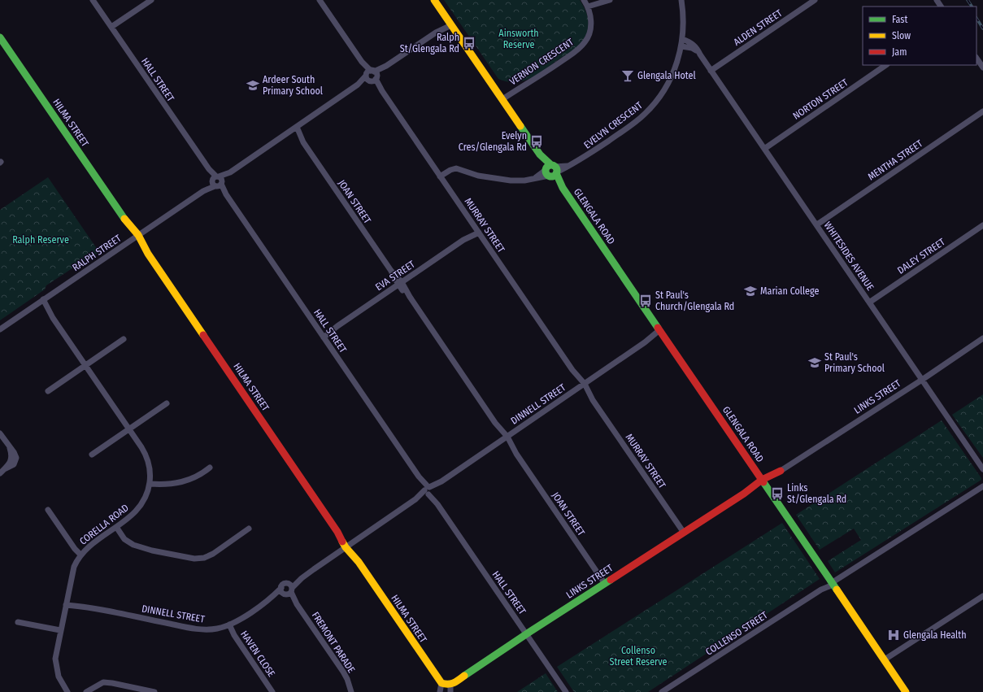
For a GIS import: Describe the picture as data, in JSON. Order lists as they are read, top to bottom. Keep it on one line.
{"streets":{"street":["ALDEN STREET","VERNON CRESCENT","HALL STREET","NORTON STREET","HILMA STREET","EVELYN CRESCENT","MENTHA STREET","JOAN STREET","GLENGALA ROAD","MURRAY STREET","RALPH STREET","WHITESIDES AVENUE","DALEY STREET","EVA STREET","LINKS STREET","DINNELL STREET","CORELLA ROAD","COLLENSO STREET","FREMONT PARADE","HAVEN CLOSE"]},"crossings":[["ALDEN STREET","WHITESIDES AVENUE"],["VERNON CRESCENT","GLENGALA ROAD"],["HALL STREET","RALPH STREET"],["HALL STREET","EVA STREET"],["HALL STREET","LINKS STREET"],["HALL STREET","DINNELL STREET"],["NORTON STREET","WHITESIDES AVENUE"],["HILMA STREET","RALPH STREET"],["HILMA STREET","LINKS STREET"],["HILMA STREET","DINNELL STREET"],["EVELYN CRESCENT","GLENGALA ROAD"],["EVELYN CRESCENT","MURRAY STREET"],["EVELYN CRESCENT","WHITESIDES AVENUE"],["MENTHA STREET","WHITESIDES AVENUE"],["JOAN STREET","RALPH STREET"],["JOAN STREET","EVA STREET"],["JOAN STREET","LINKS STREET"],["JOAN STREET","DINNELL STREET"],["GLENGALA ROAD","RALPH STREET"],["GLENGALA ROAD","LINKS STREET"],["GLENGALA ROAD","DINNELL STREET"],["GLENGALA ROAD","COLLENSO STREET"],["MURRAY STREET","RALPH STREET"],["MURRAY STREET","EVA STREET"],["MURRAY STREET","LINKS STREET"],["MURRAY STREET","DINNELL STREET"],["RALPH STREET","CORELLA ROAD"],["WHITESIDES AVENUE","DALEY STREET"],["WHITESIDES AVENUE","LINKS STREET"],["DINNELL STREET","CORELLA ROAD"],["DINNELL STREET","FREMONT PARADE"],["DINNELL STREET","HAVEN CLOSE"]],"parks":["Ainsworth Reserve","Ralph Reserve","Collenso Street Reserve"],"places":{"bus stop":["Ralph St/Glengala Rd","Evelyn Cres/Glengala Rd","St Paul's Church/Glengala Rd","Links St/Glengala Rd"],"bar":["Glengala Hotel"],"school or university":["Ardeer South Primary School","Marian College","St Paul's Primary School"],"hospital":["Glengala Health"]},"legend":["Fast","Slow","Jam"]}
